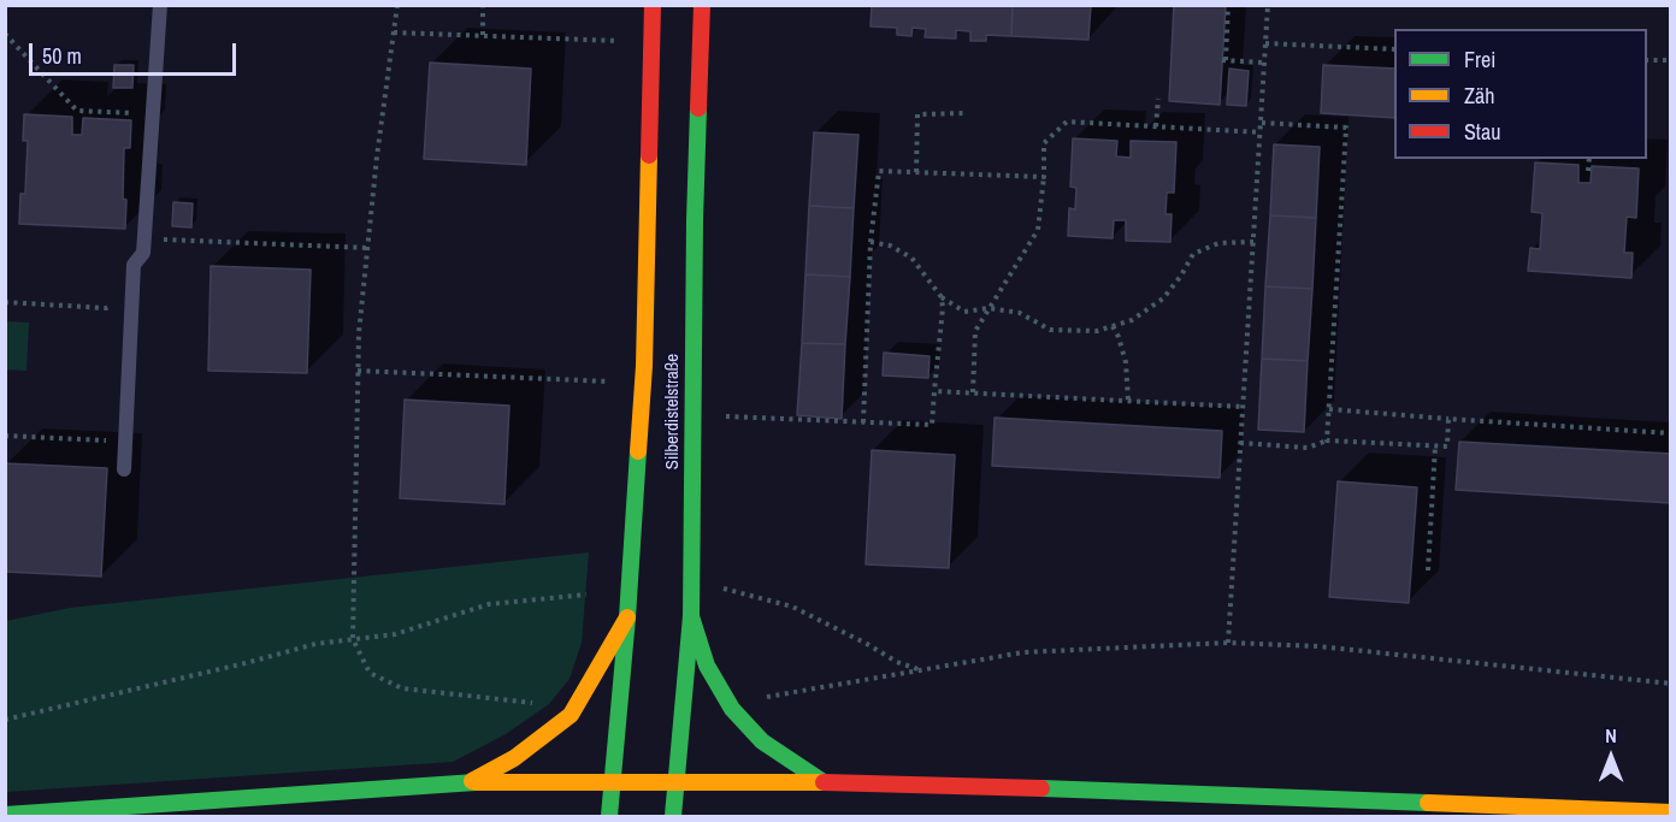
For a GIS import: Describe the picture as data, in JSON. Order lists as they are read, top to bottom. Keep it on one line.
{"streets":{"main road":["Silberdistelstraße"]},"legend":["Frei","Zäh","Stau"],"scale_bar":"50 m","north":"top"}
